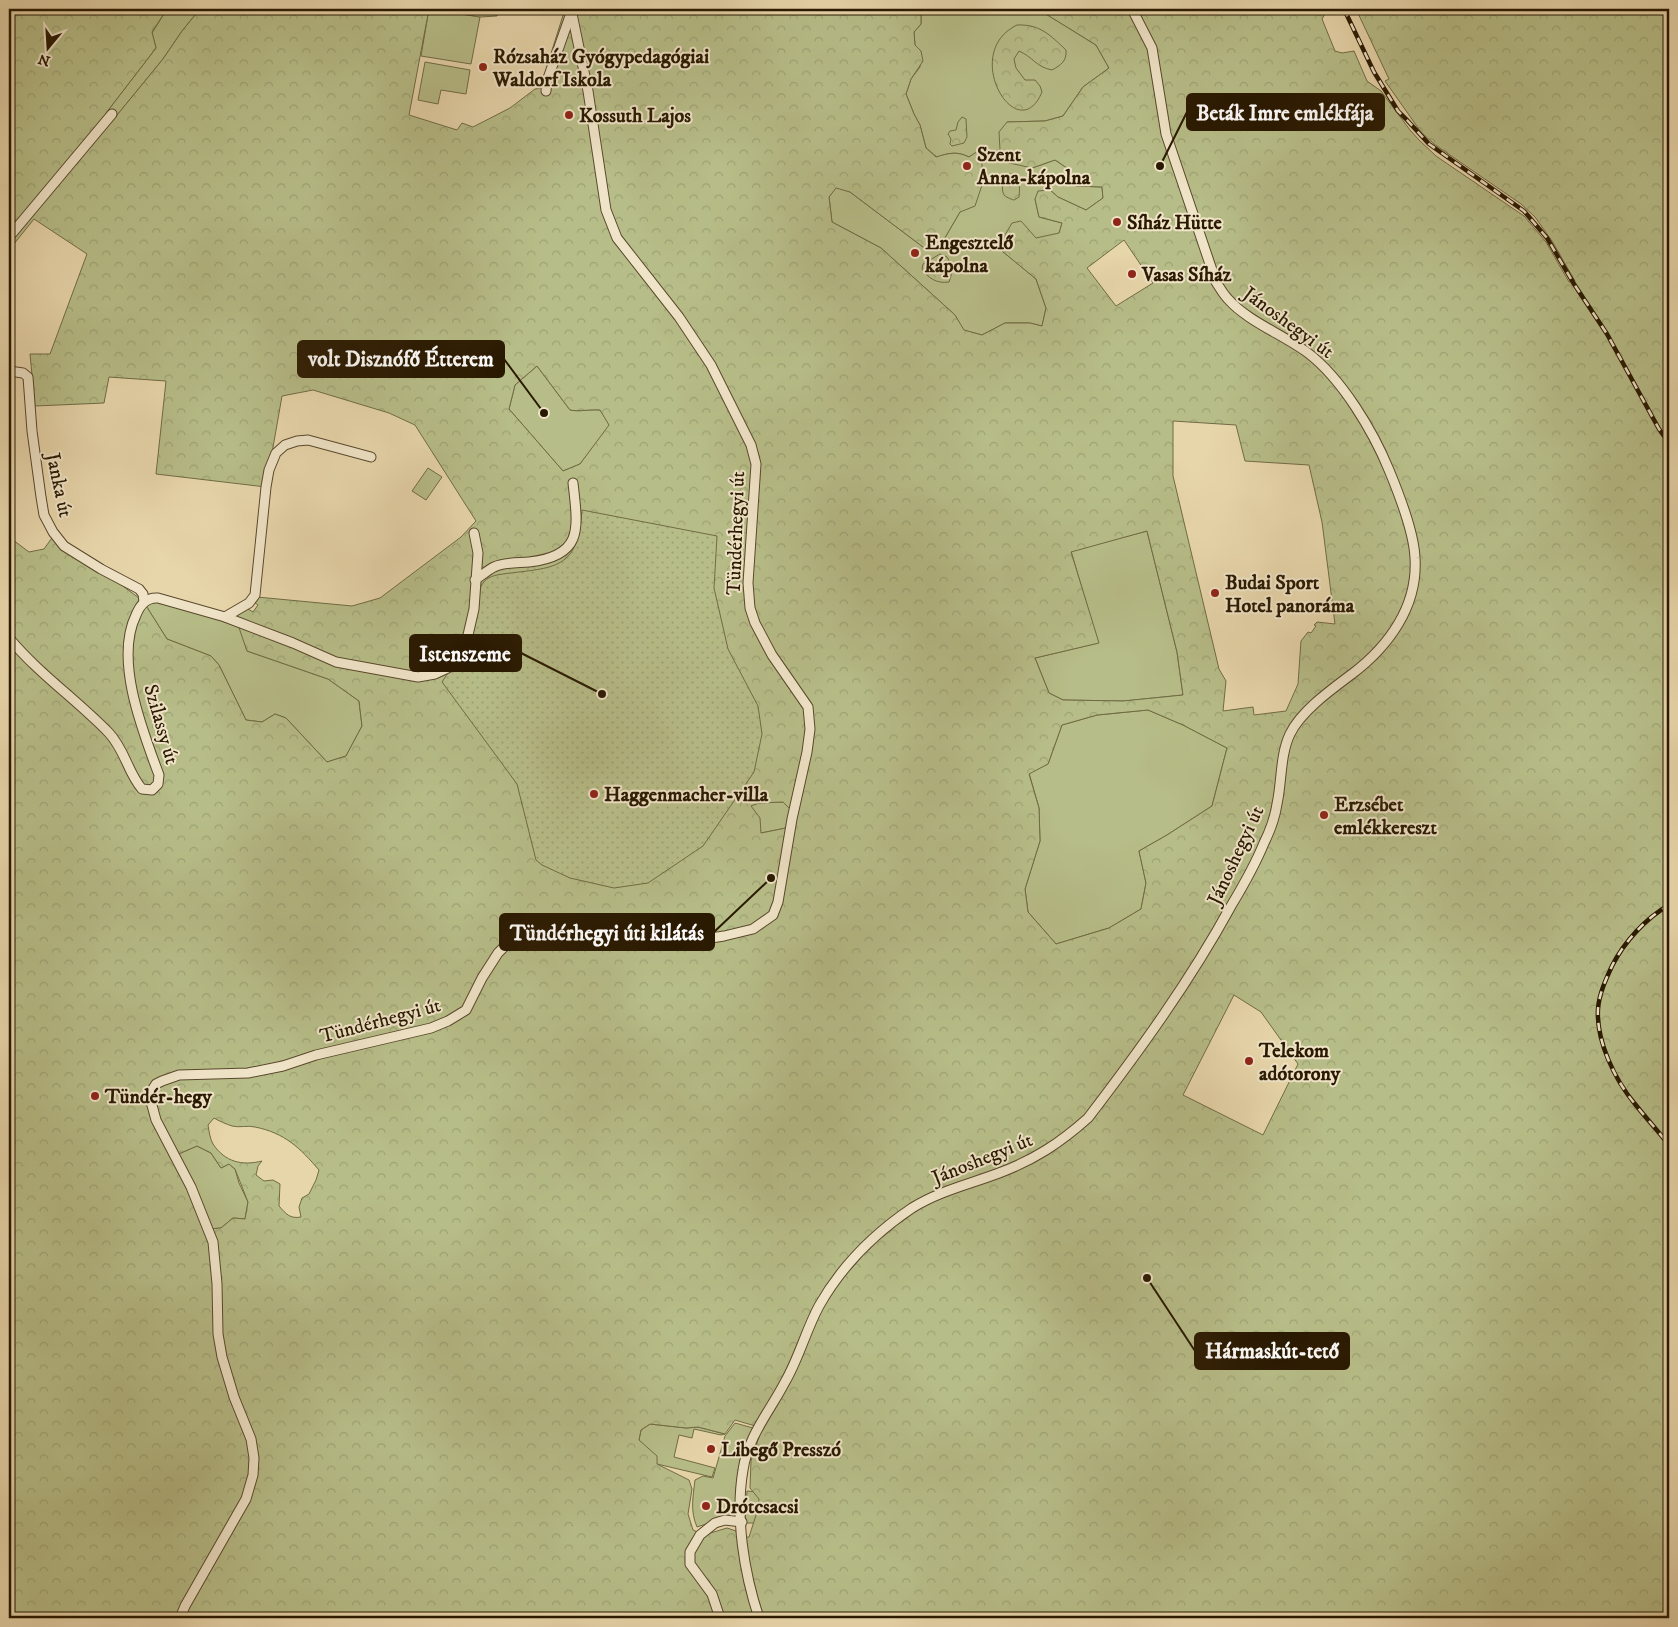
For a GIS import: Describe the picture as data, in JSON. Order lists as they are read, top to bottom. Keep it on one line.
{"streets":{"street":["Jánoshegyi út","Janka út","Tündérhegyi út","Szilassy út"]},"crossings":[["Janka út","Szilassy út"]],"places":["Rózsaház Gyógypedagógiai Waldorf Iskola","Kossuth Lajos","Szent Anna-kápolna","Beták Imre emlékfája","Síház Hütte","Engesztelő kápolna","Vasas Síház","volt Disznófő Étterem","Budai Sport Hotel panoráma","Istenszeme","Haggenmacher-villa","Erzsébet emlékkereszt","Tündérhegyi úti kilátás","Telekom adótorony","Tündér-hegy","Hármaskút-tető","Libegő Presszó","Drótcsacsi"],"north":"bottom"}
